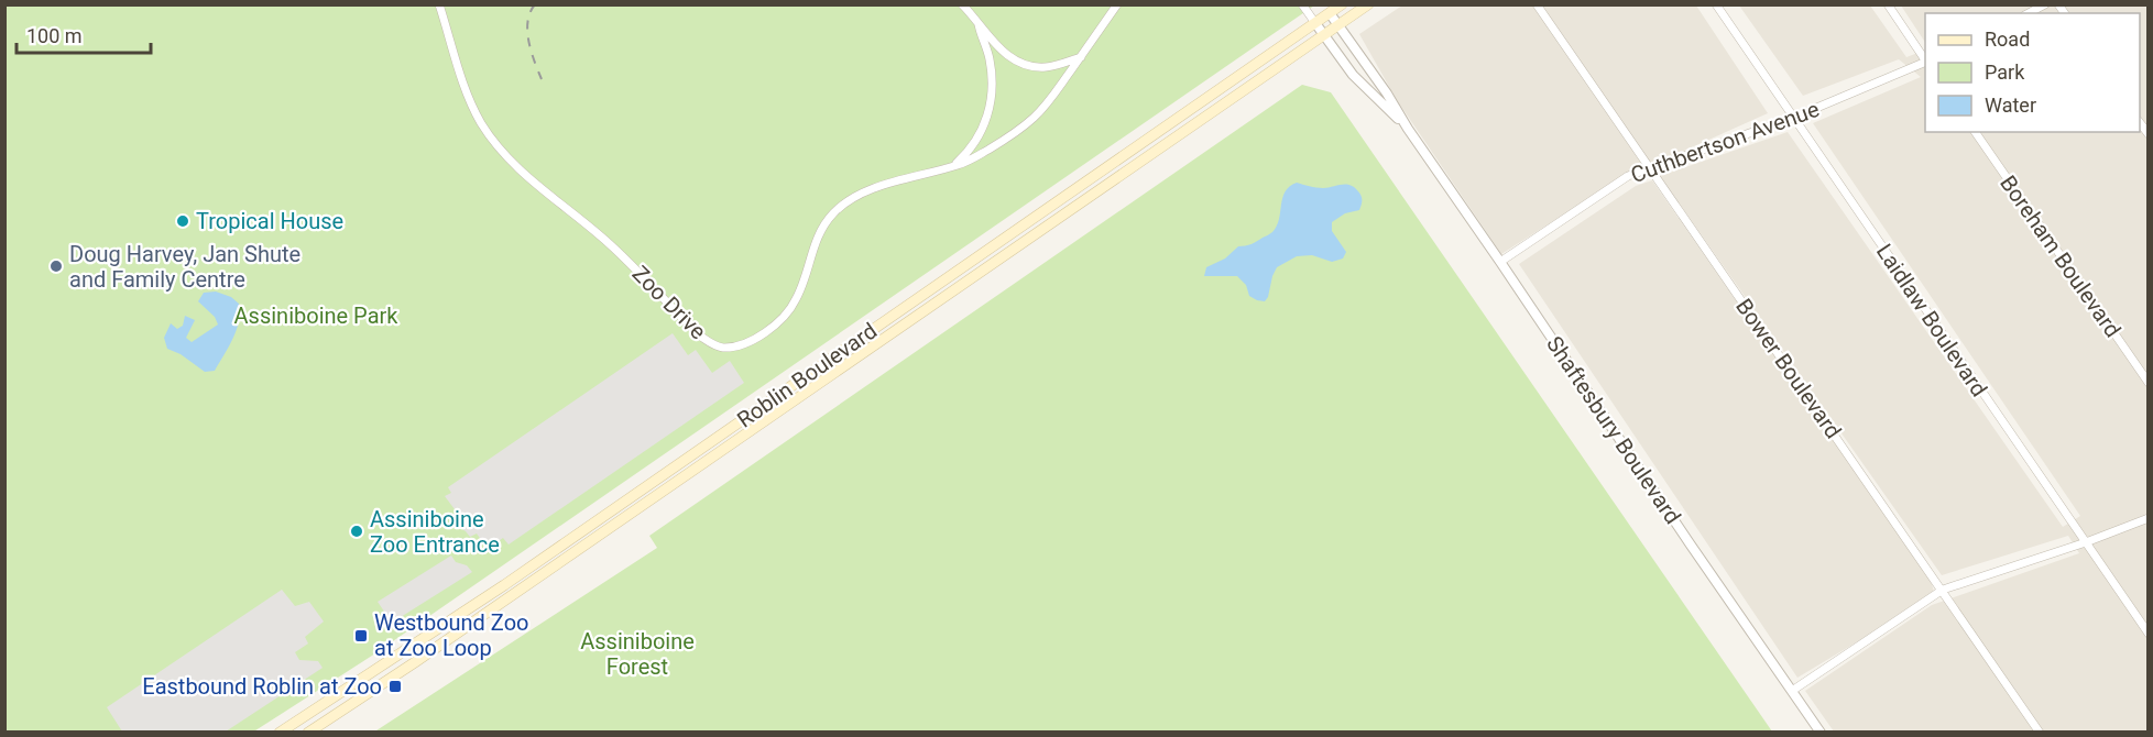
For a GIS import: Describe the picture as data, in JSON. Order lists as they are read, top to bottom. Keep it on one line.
{"streets":{"main road":["Roblin Boulevard"],"street":["Cuthbertson Avenue","Boreham Boulevard","Zoo Drive","Laidlaw Boulevard","Bower Boulevard","Shaftesbury Boulevard"]},"crossings":[["Cuthbertson Avenue","Laidlaw Boulevard"],["Cuthbertson Avenue","Bower Boulevard"],["Cuthbertson Avenue","Shaftesbury Boulevard"],["Roblin Boulevard","Shaftesbury Boulevard"]],"parks":["Assiniboine Park","Assiniboine Forest"],"places":{"other":["Tropical House","Doug Harvey, Jan Shute and Family Centre","Assiniboine Zoo Entrance"],"transit":["Westbound Zoo at Zoo Loop","Eastbound Roblin at Zoo"]},"legend":["Road","Park","Water"],"scale_bar":"100 m"}
